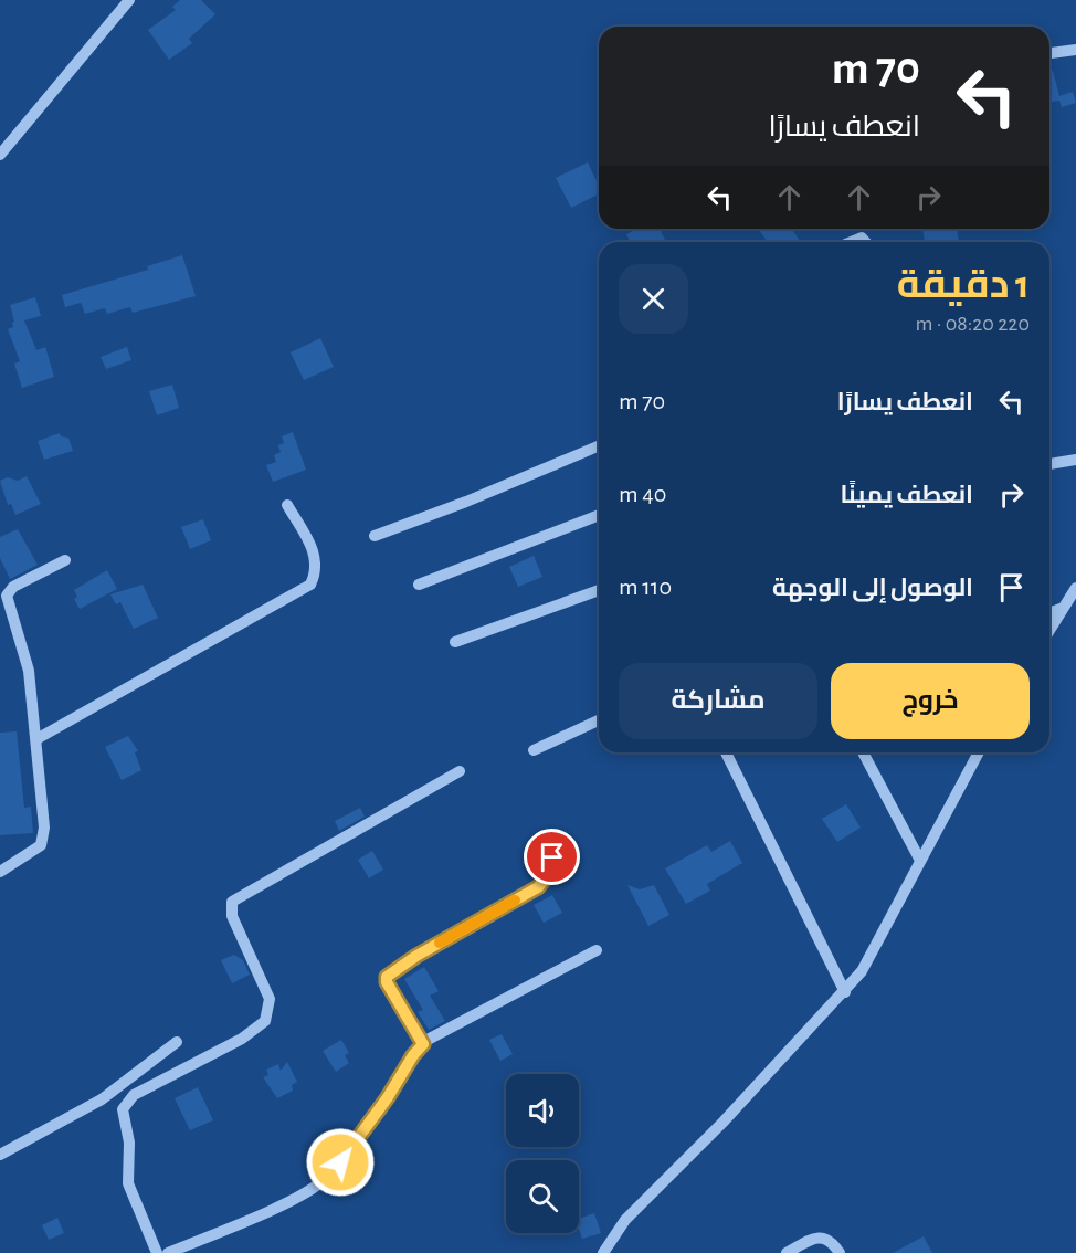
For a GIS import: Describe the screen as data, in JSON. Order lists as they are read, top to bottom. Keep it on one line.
{"page":{"turn":["70 m","انعطف يسارًا"],"heading":["1 دقيقة","220 m · 08:20"],"list":[{"name":"انعطف يسارًا","value":"70 m"},{"name":"انعطف يمينًا","value":"40 m"},{"name":"الوصول إلى الوجهة","value":"110 m"}],"buttons":["خروج","مشاركة"]}}
